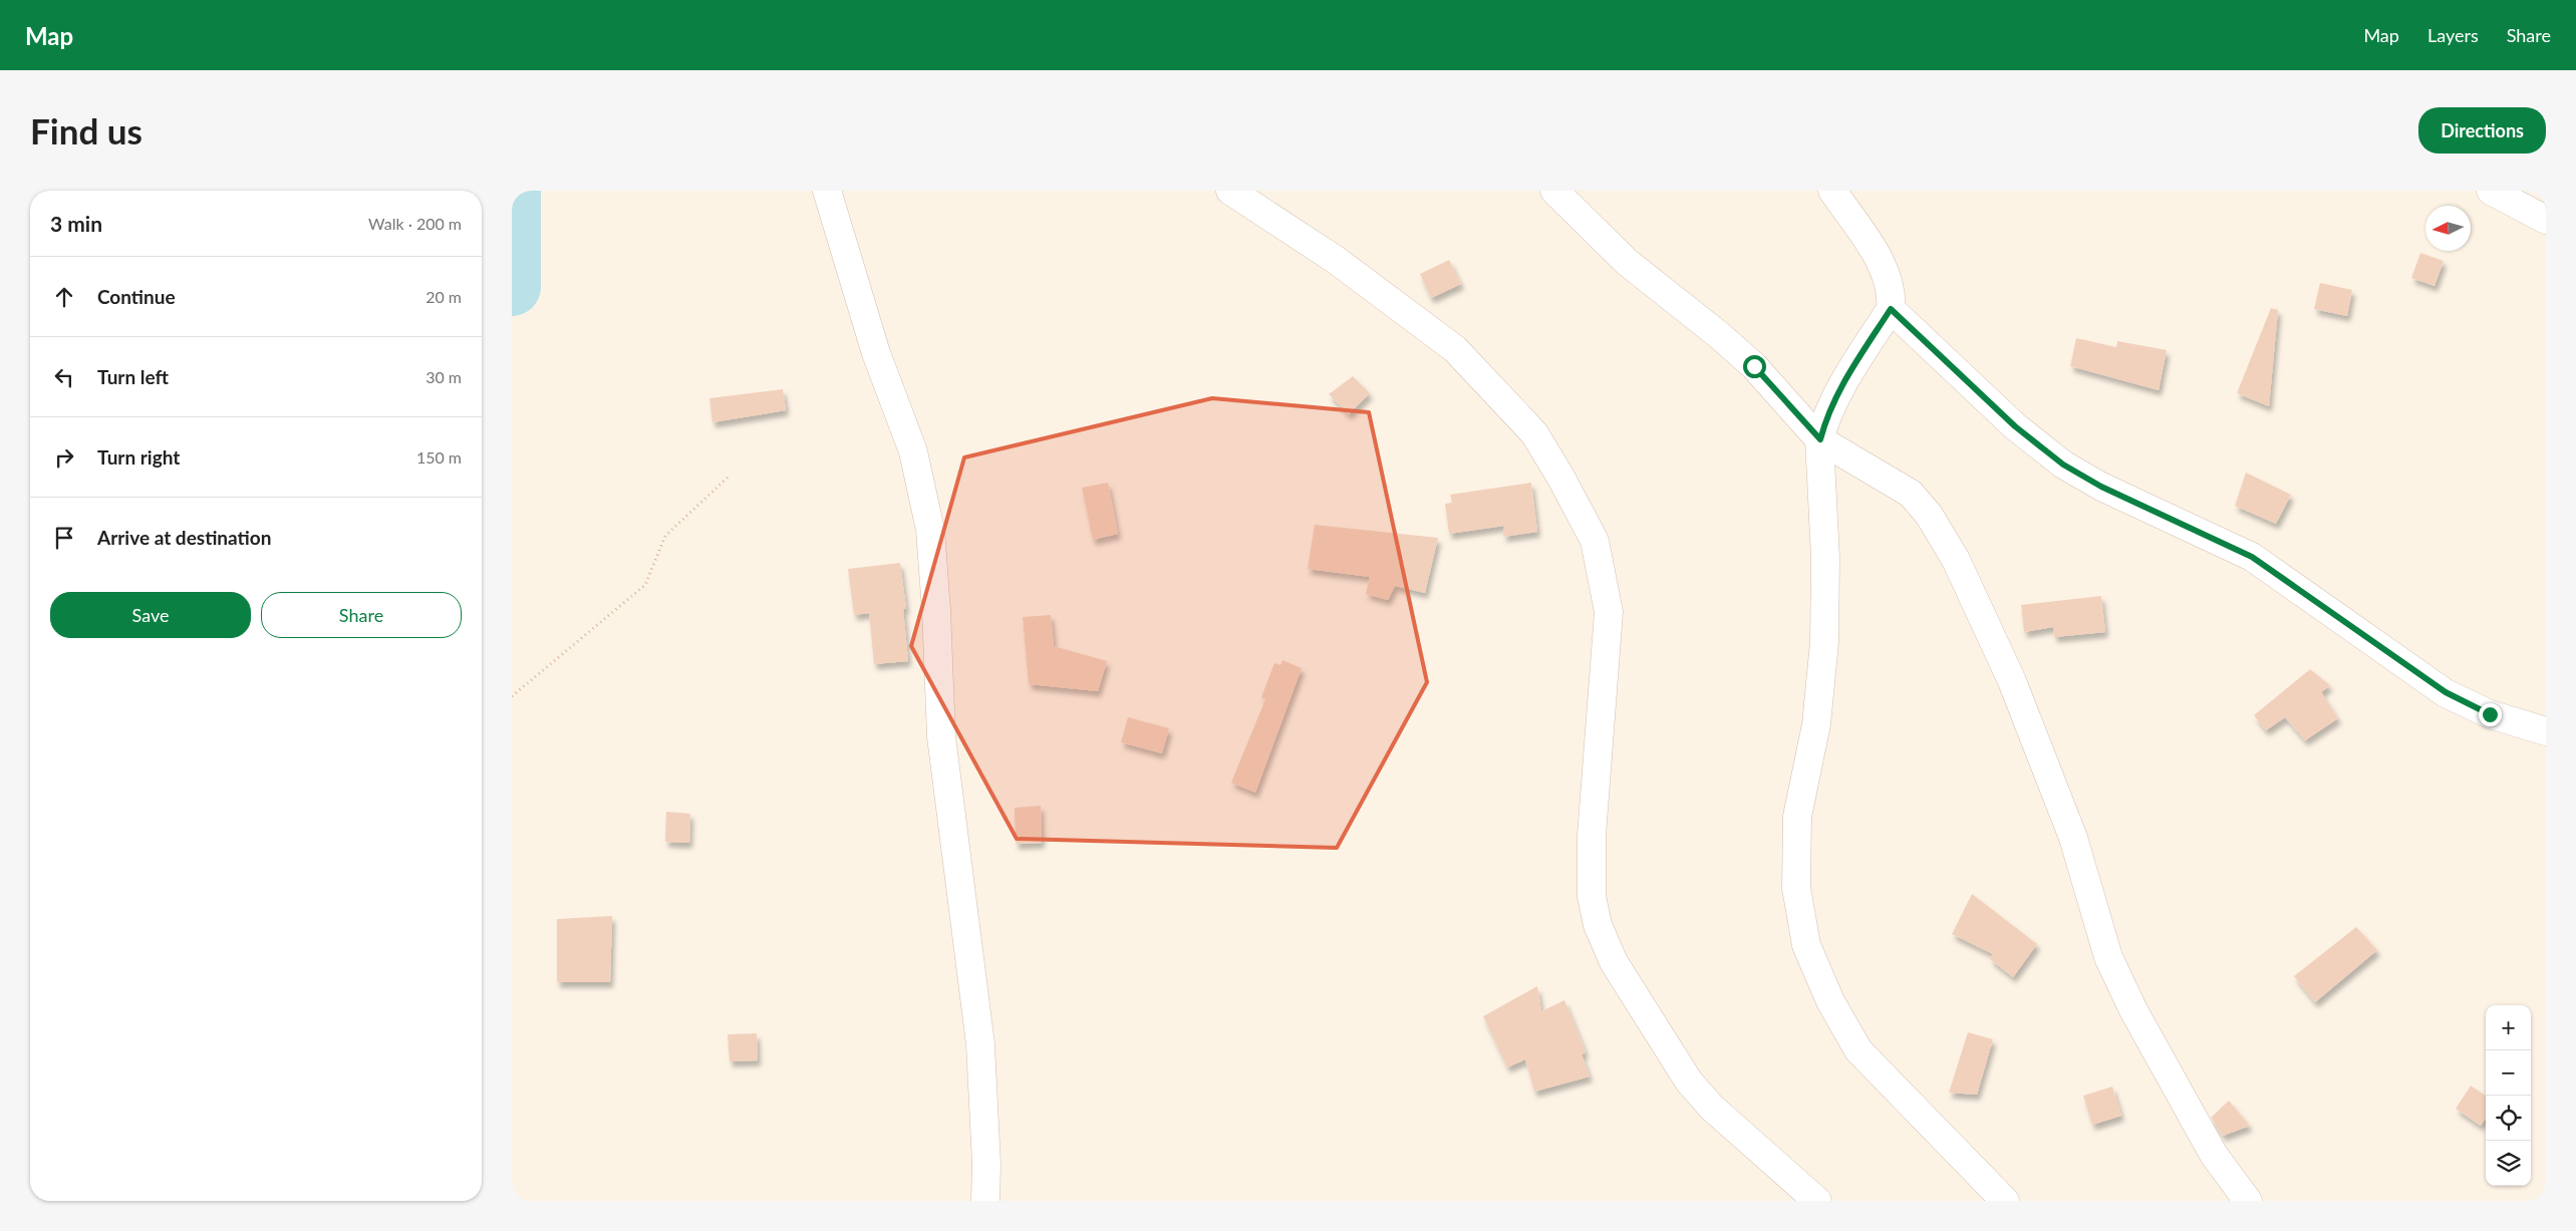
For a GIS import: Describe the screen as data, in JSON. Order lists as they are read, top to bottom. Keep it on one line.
{"north":"left","page":{"header":"Map","nav":["Map","Layers","Share"],"buttons":["Directions",["Save","Share"]],"title":"Find us","heading":["3 min","Walk · 200 m"],"list":[["Continue","20 m"],["Turn left","30 m"],["Turn right","150 m"],"Arrive at destination"],"map_buttons":["+","−"]}}
